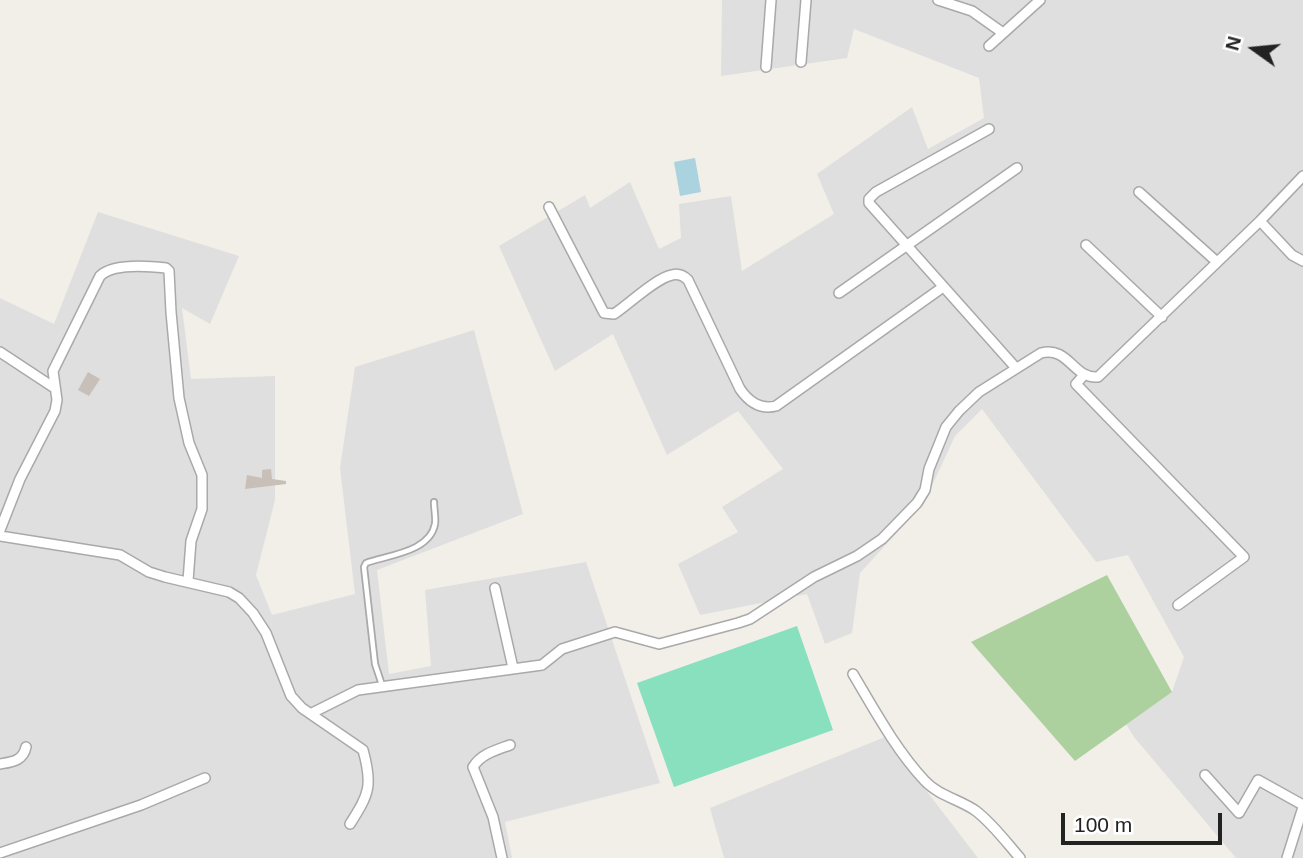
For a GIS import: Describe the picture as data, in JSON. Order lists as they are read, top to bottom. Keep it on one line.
{"scale_bar":"100 m","north":"left"}
